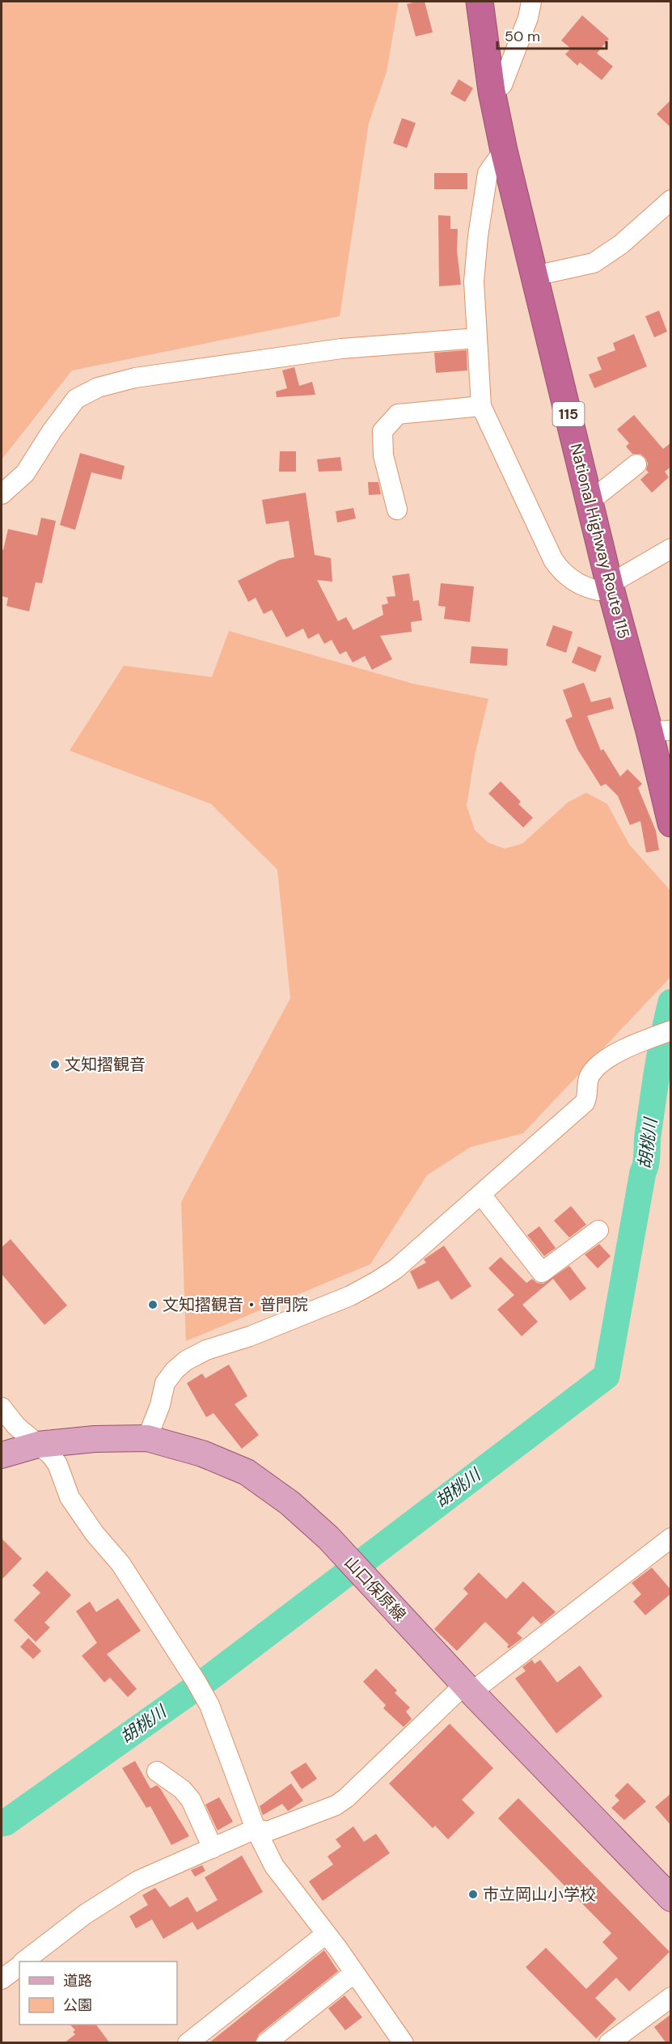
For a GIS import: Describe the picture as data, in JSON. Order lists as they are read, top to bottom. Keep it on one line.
{"streets":{"highway":["115","National Highway Route 115"],"main road":["山口保原線"]},"water":["胡桃川"],"places":["文知摺観音","文知摺観音・普門院","市立岡山小学校"],"legend":["道路","公園"],"scale_bar":"50 m"}
